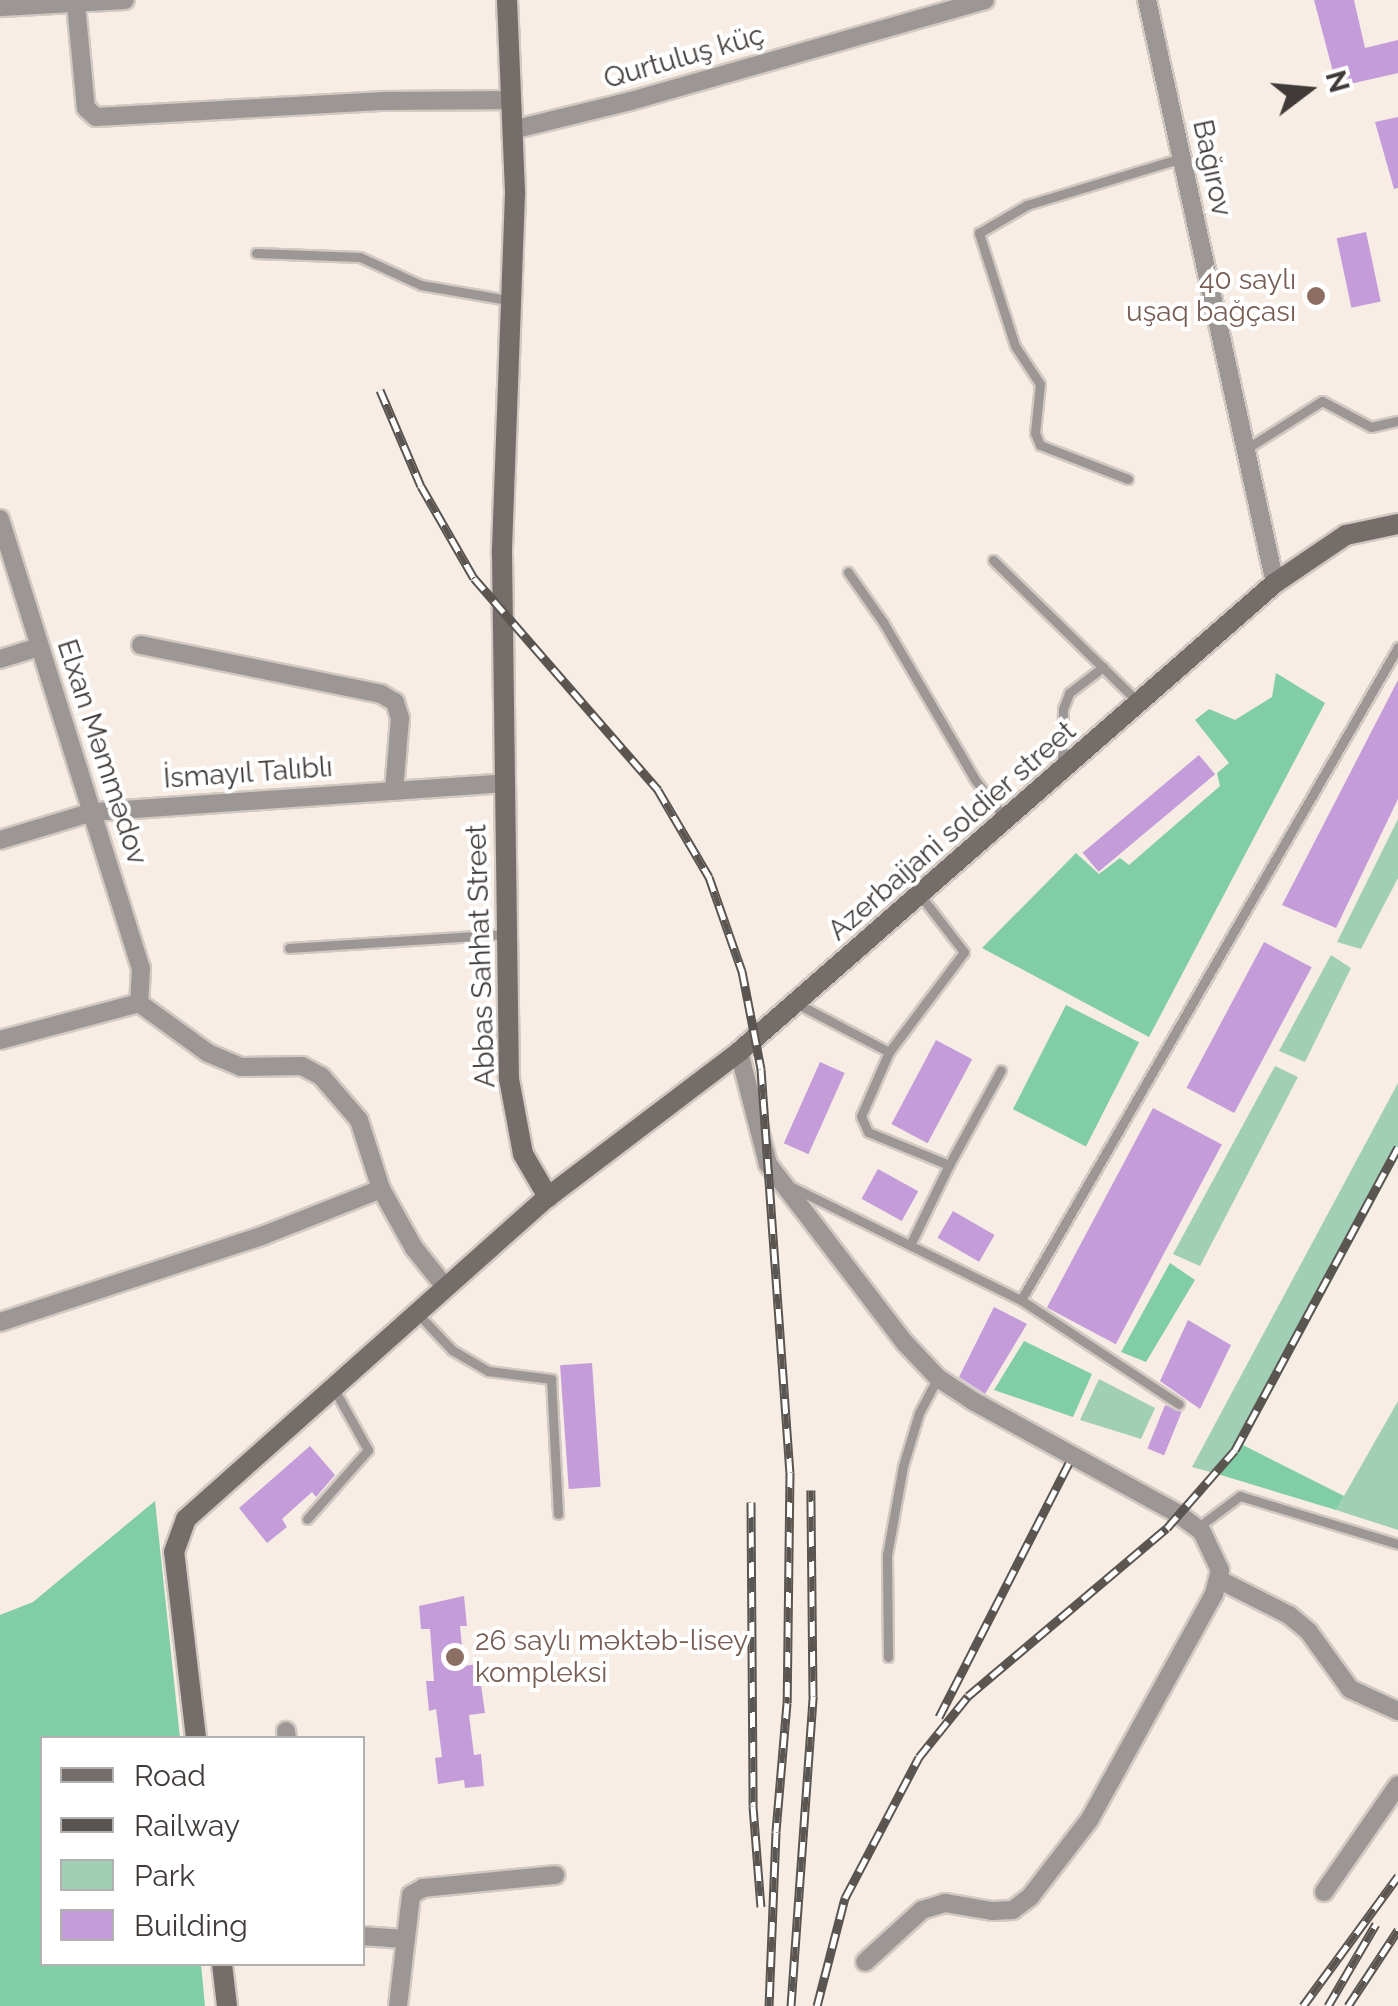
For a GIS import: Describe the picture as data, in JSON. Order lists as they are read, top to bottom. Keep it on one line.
{"streets":{"main road":["Azerbaijani soldier street","Abbas Sahhat Street"],"street":["Qurtuluş küç","Bağırov","Elxan Məmmədov","İsmayıl Talıblı"]},"crossings":[["Qurtuluş küç","Abbas Sahhat Street"],["Bağırov","Azerbaijani soldier street"],["Elxan Məmmədov","İsmayıl Talıblı"],["İsmayıl Talıblı","Abbas Sahhat Street"],["Azerbaijani soldier street","Abbas Sahhat Street"]],"places":["40 saylı uşaq bağçası","26 saylı məktəb-lisey kompleksi"],"legend":["Road","Railway","Park","Building"],"north":"right"}
